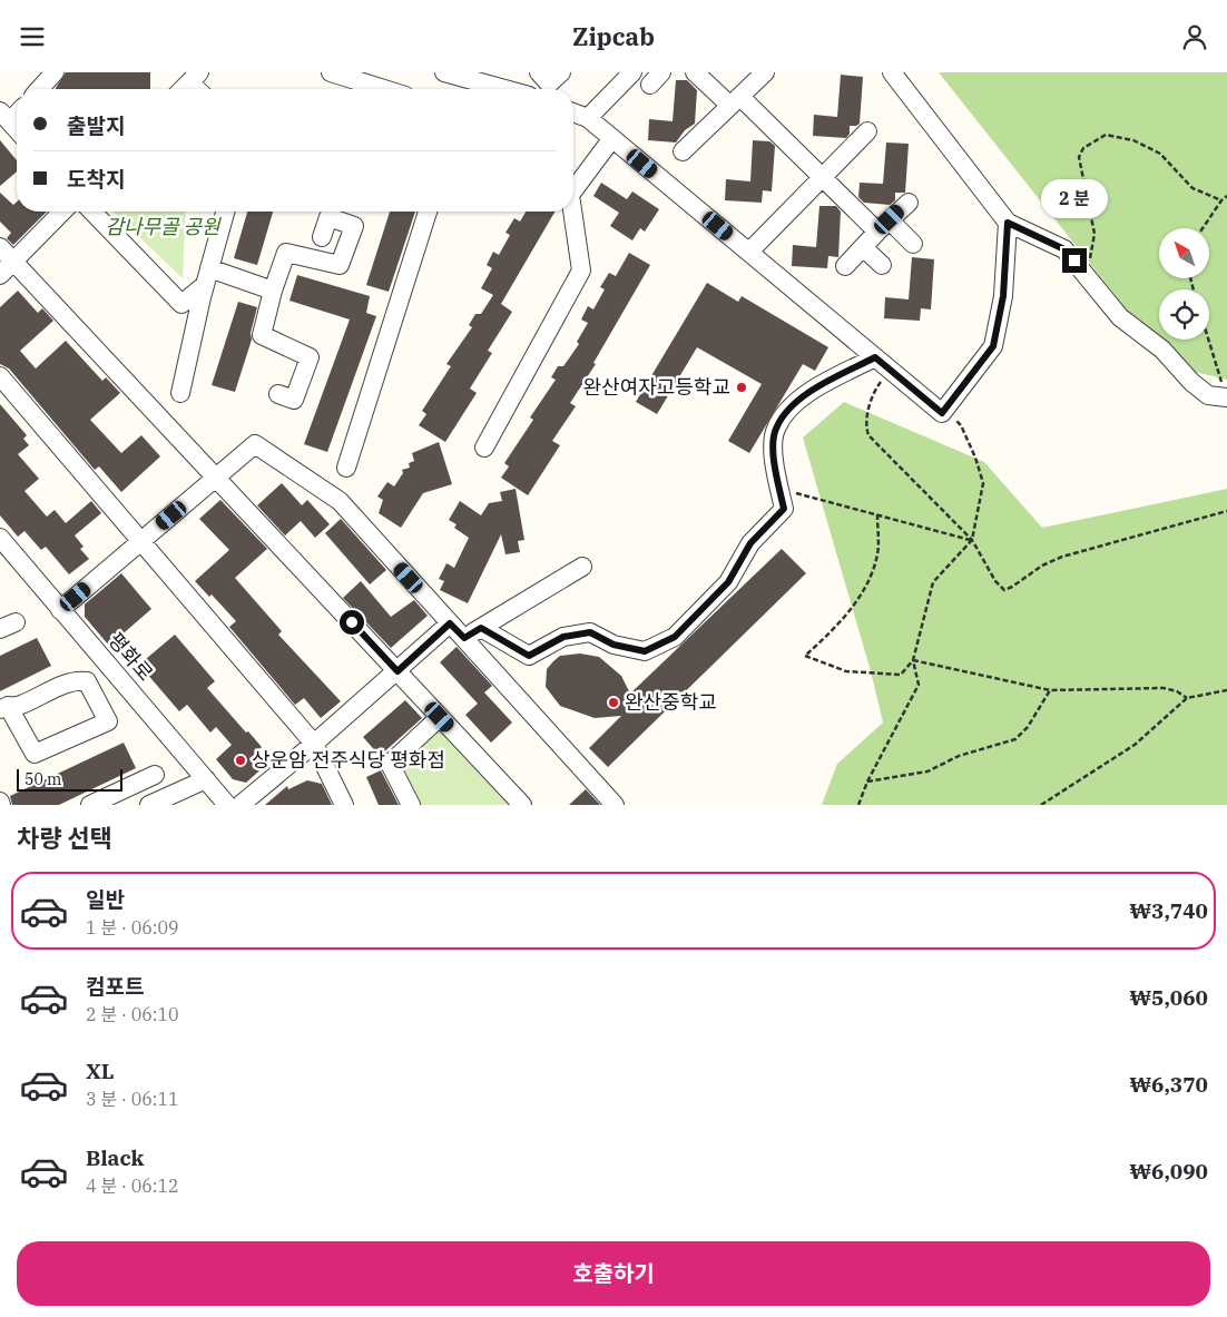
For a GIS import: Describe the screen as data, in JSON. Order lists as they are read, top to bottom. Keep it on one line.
{"streets":{"street":["평화로"]},"parks":["감나무골 공원"],"places":["완산여자고등학교","완산중학교","상운암 전주식당 평화점"],"scale_bar":"50 m","north":"top left","page":{"header":"Zipcab","banner":["출발지","도착지"],"bubble":"2 분","scale":"50 m","heading":"차량 선택","list":[{"name":"일반","note":"1 분 · 06:09","value":"₩3,740"},{"name":"컴포트","note":"2 분 · 06:10","value":"₩5,060"},{"name":"XL","note":"3 분 · 06:11","value":"₩6,370"},{"name":"Black","note":"4 분 · 06:12","value":"₩6,090"}],"buttons":"호출하기"}}
